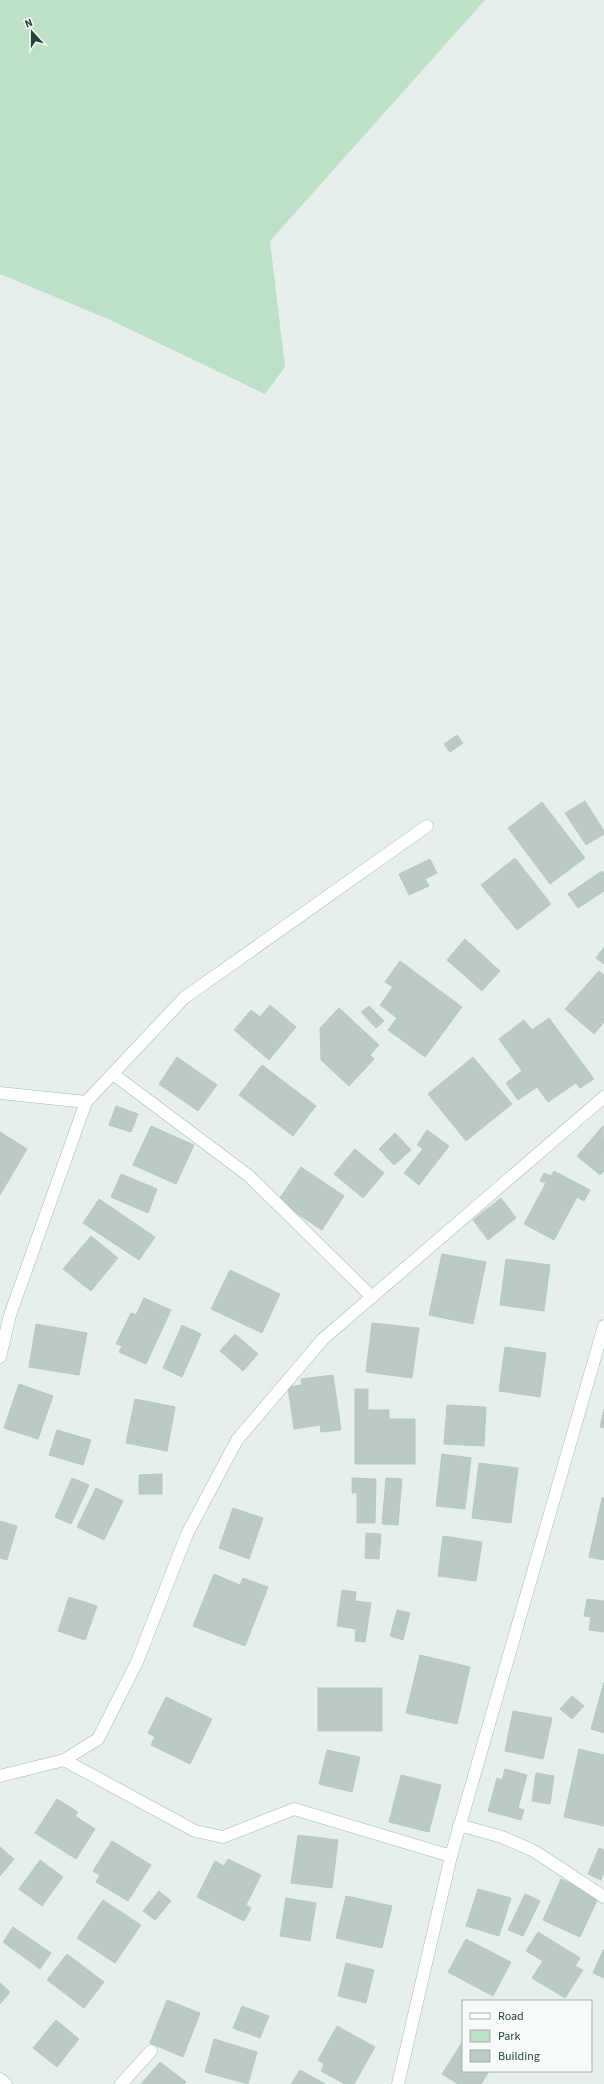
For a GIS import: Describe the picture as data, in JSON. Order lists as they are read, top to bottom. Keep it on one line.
{"legend":["Road","Park","Building"],"north":"top"}
